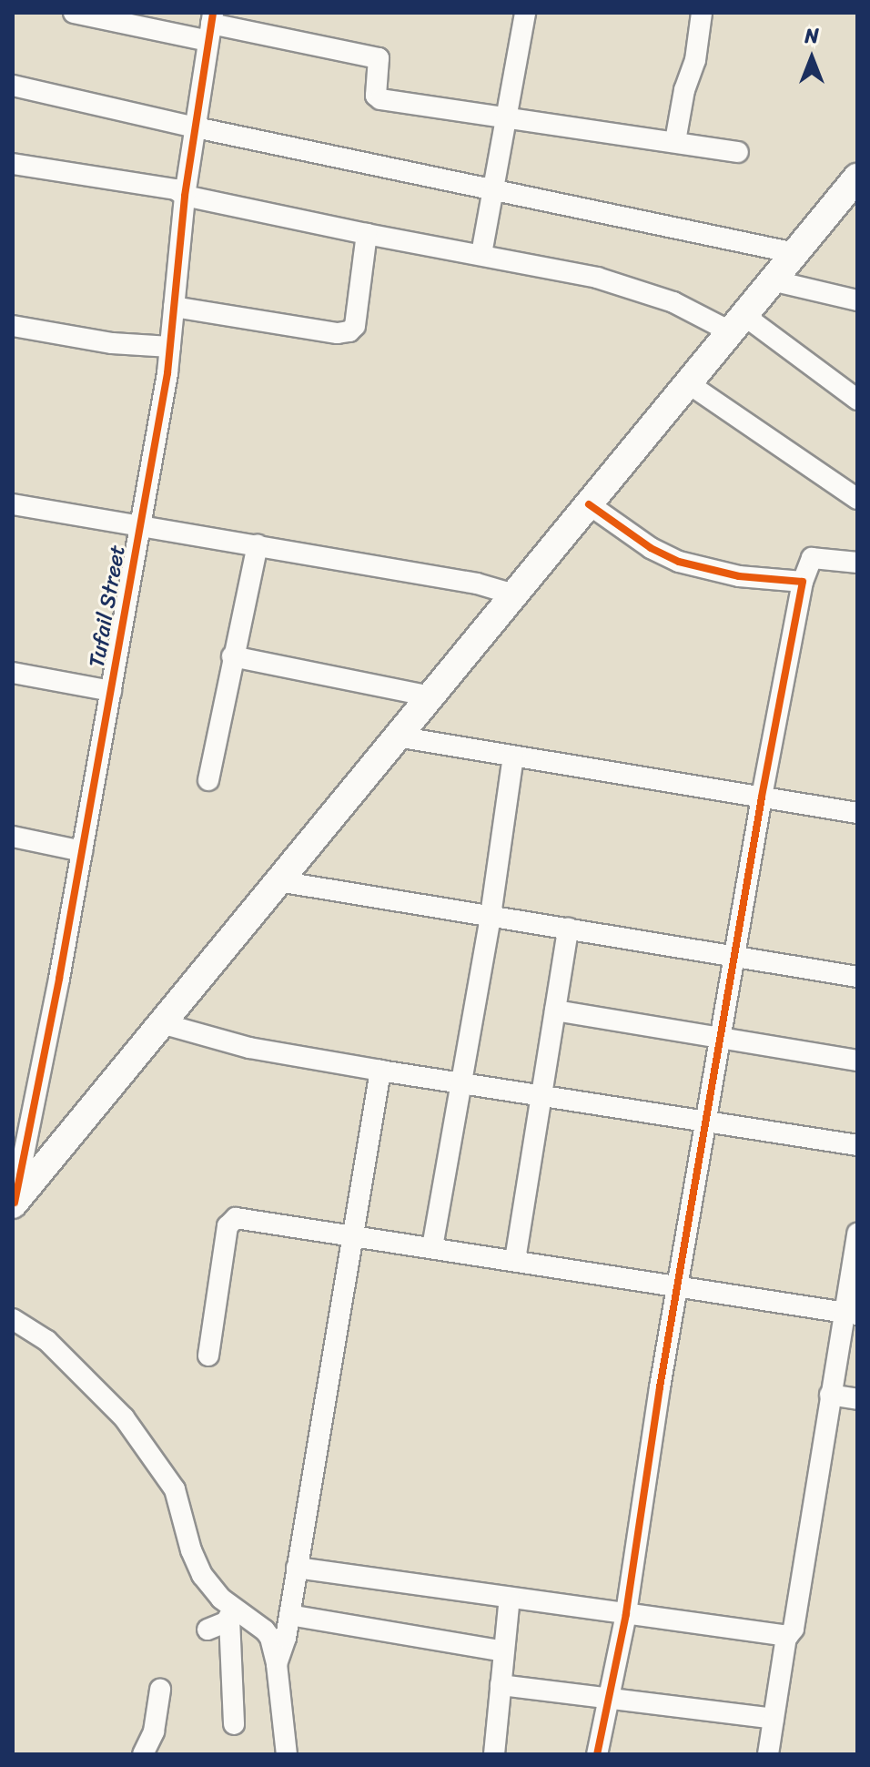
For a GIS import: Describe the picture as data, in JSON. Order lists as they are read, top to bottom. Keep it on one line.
{"streets":{"street":["Tufail Street"]},"north":"top"}
